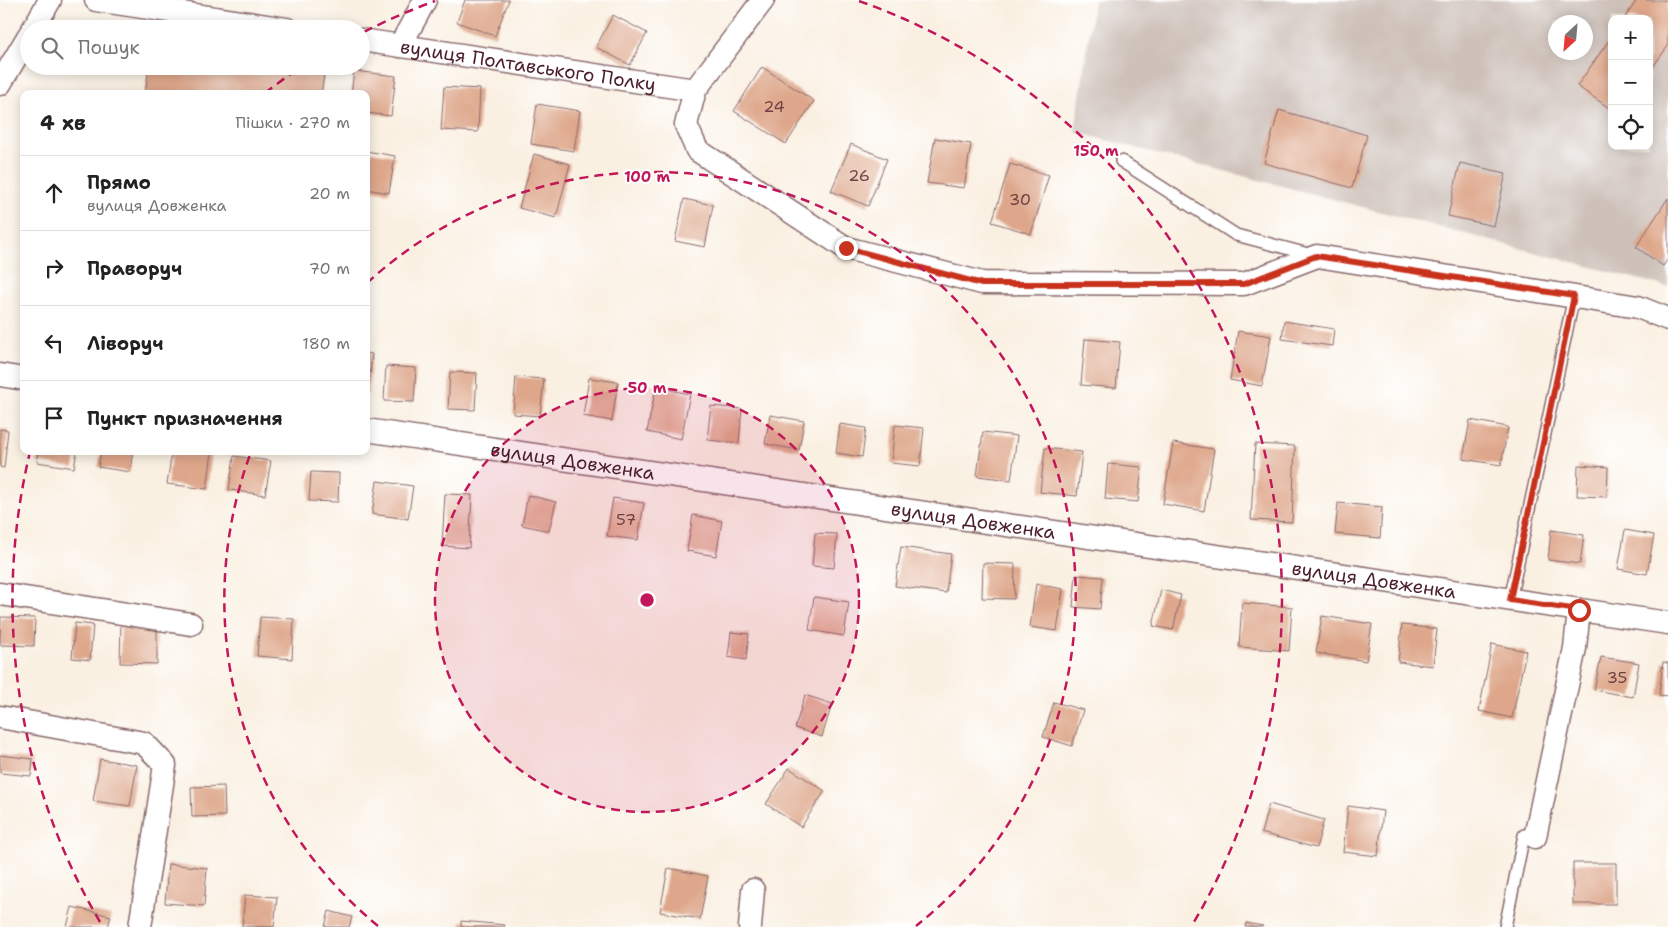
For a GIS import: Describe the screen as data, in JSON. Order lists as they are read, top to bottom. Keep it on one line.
{"streets":{"street":["вулиця Полтавського Полку","вулиця Довженка"]},"house_numbers":["24","26","30","57","35"],"north":"bottom left","page":{"map_buttons":["+","−"],"search":"Пошук","heading":["4 хв","Пішки · 270 m"],"list":[["Прямо","вулиця Довженка","20 m"],["Праворуч","70 m"],["Ліворуч","180 m"],"Пункт призначення"]},"rings":["150 m","100 m","50 m"]}
